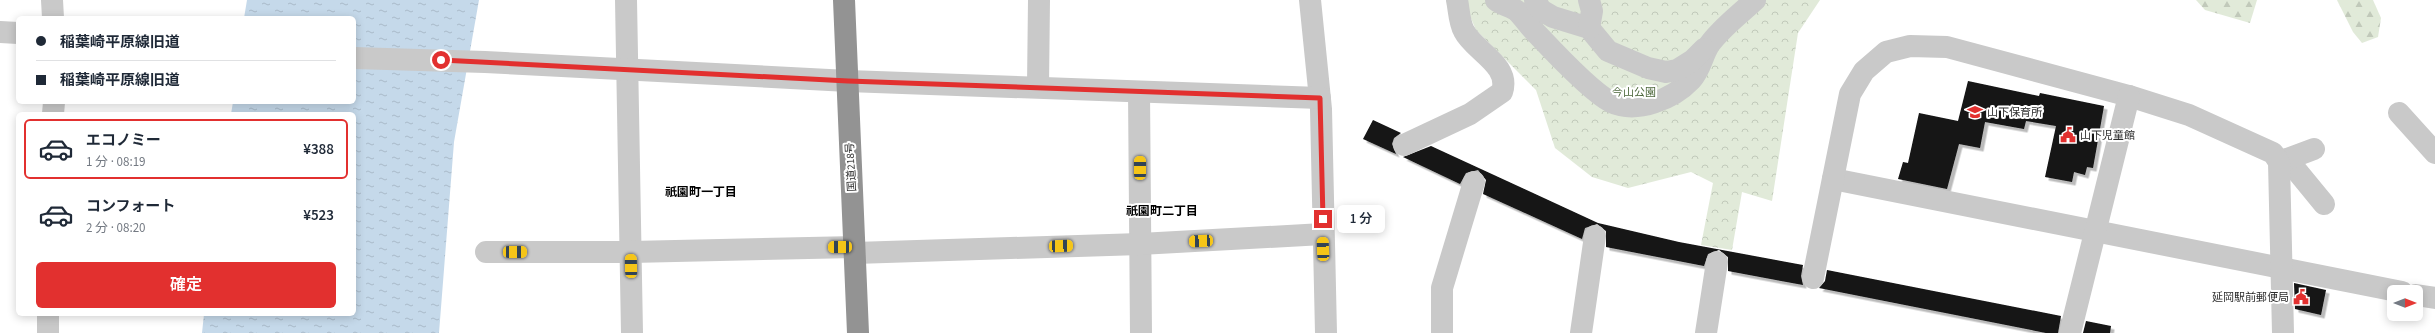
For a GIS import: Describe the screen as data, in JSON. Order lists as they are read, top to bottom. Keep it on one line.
{"streets":{"highway":["国道218号"]},"districts":["祇園町一丁目","祇園町二丁目"],"parks":["今山公園"],"places":{"school or university":["山下保育所"],"public building":["山下児童館","延岡駅前郵便局"]},"north":"right","page":{"banner":["稲葉崎平原線旧道","稲葉崎平原線旧道"],"list":[{"name":"エコノミー","note":"1 分 · 08:19","value":"¥388"},{"name":"コンフォート","note":"2 分 · 08:20","value":"¥523"}],"bubble":"1 分","buttons":"確定"}}
